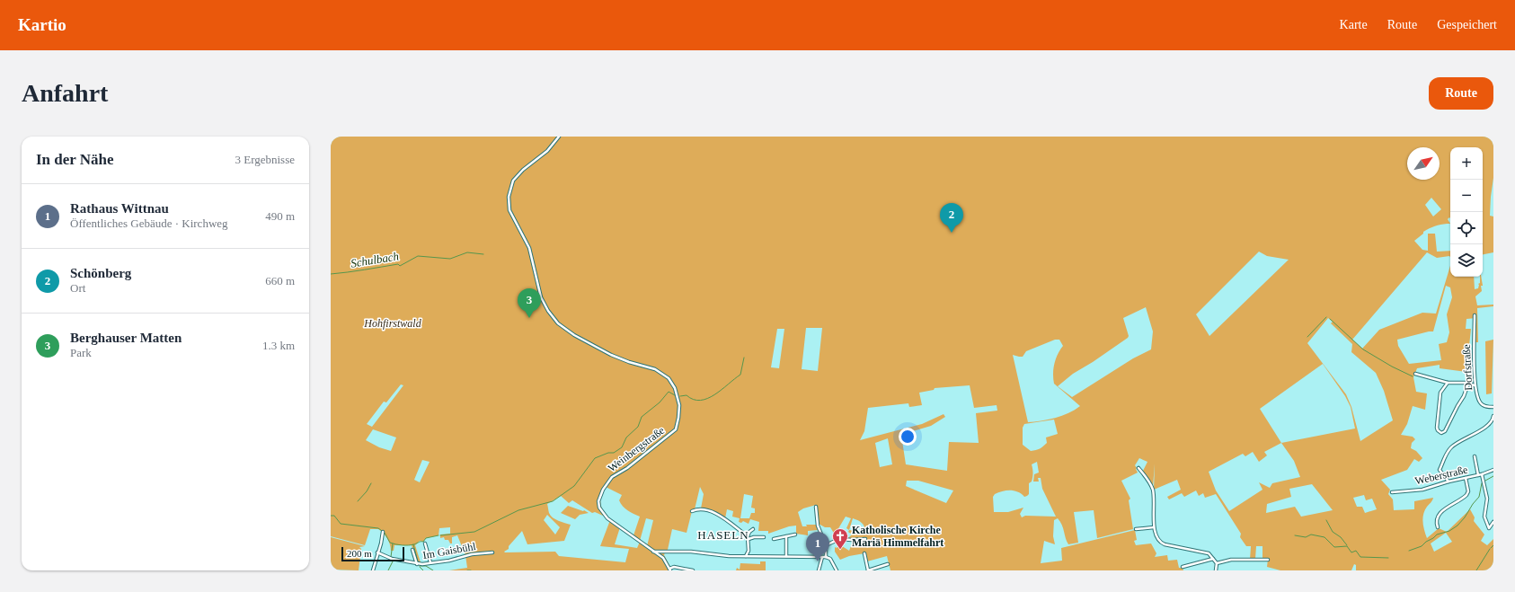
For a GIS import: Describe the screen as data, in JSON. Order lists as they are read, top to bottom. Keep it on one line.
{"streets":{"street":["Dorfstraße","Weinbergstraße","Weberstraße","Im Gaisbühl"]},"districts":["HASELN"],"water":["Schulbach"],"parks":["Hohfirstwald"],"places":{"church":["Katholische Kirche Mariä Himmelfahrt"]},"scale_bar":"200 m","north":"top right","page":{"header":"Kartio","nav":["Karte","Route","Gespeichert"],"buttons":"Route","title":"Anfahrt","heading":["In der Nähe","3 Ergebnisse"],"map_buttons":["+","−"],"list":[{"mark":"1","name":"Rathaus Wittnau","note":"Öffentliches Gebäude · Kirchweg","value":"490 m"},{"mark":"2","name":"Schönberg","note":"Ort","value":"660 m"},{"mark":"3","name":"Berghauser Matten","note":"Park","value":"1.3 km"}],"pins":["2","3","1"],"scale":"200 m"}}
